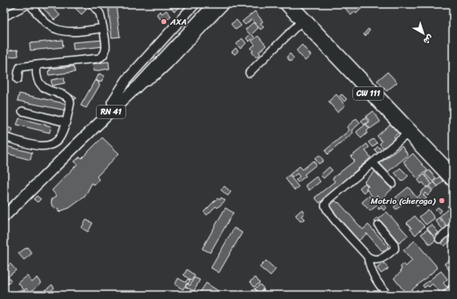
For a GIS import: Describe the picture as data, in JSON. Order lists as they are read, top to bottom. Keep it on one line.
{"streets":{"highway":["RN 41"],"main road":["CW 111"]},"places":["AXA","Motrio (cheraga)"],"north":"bottom right"}
